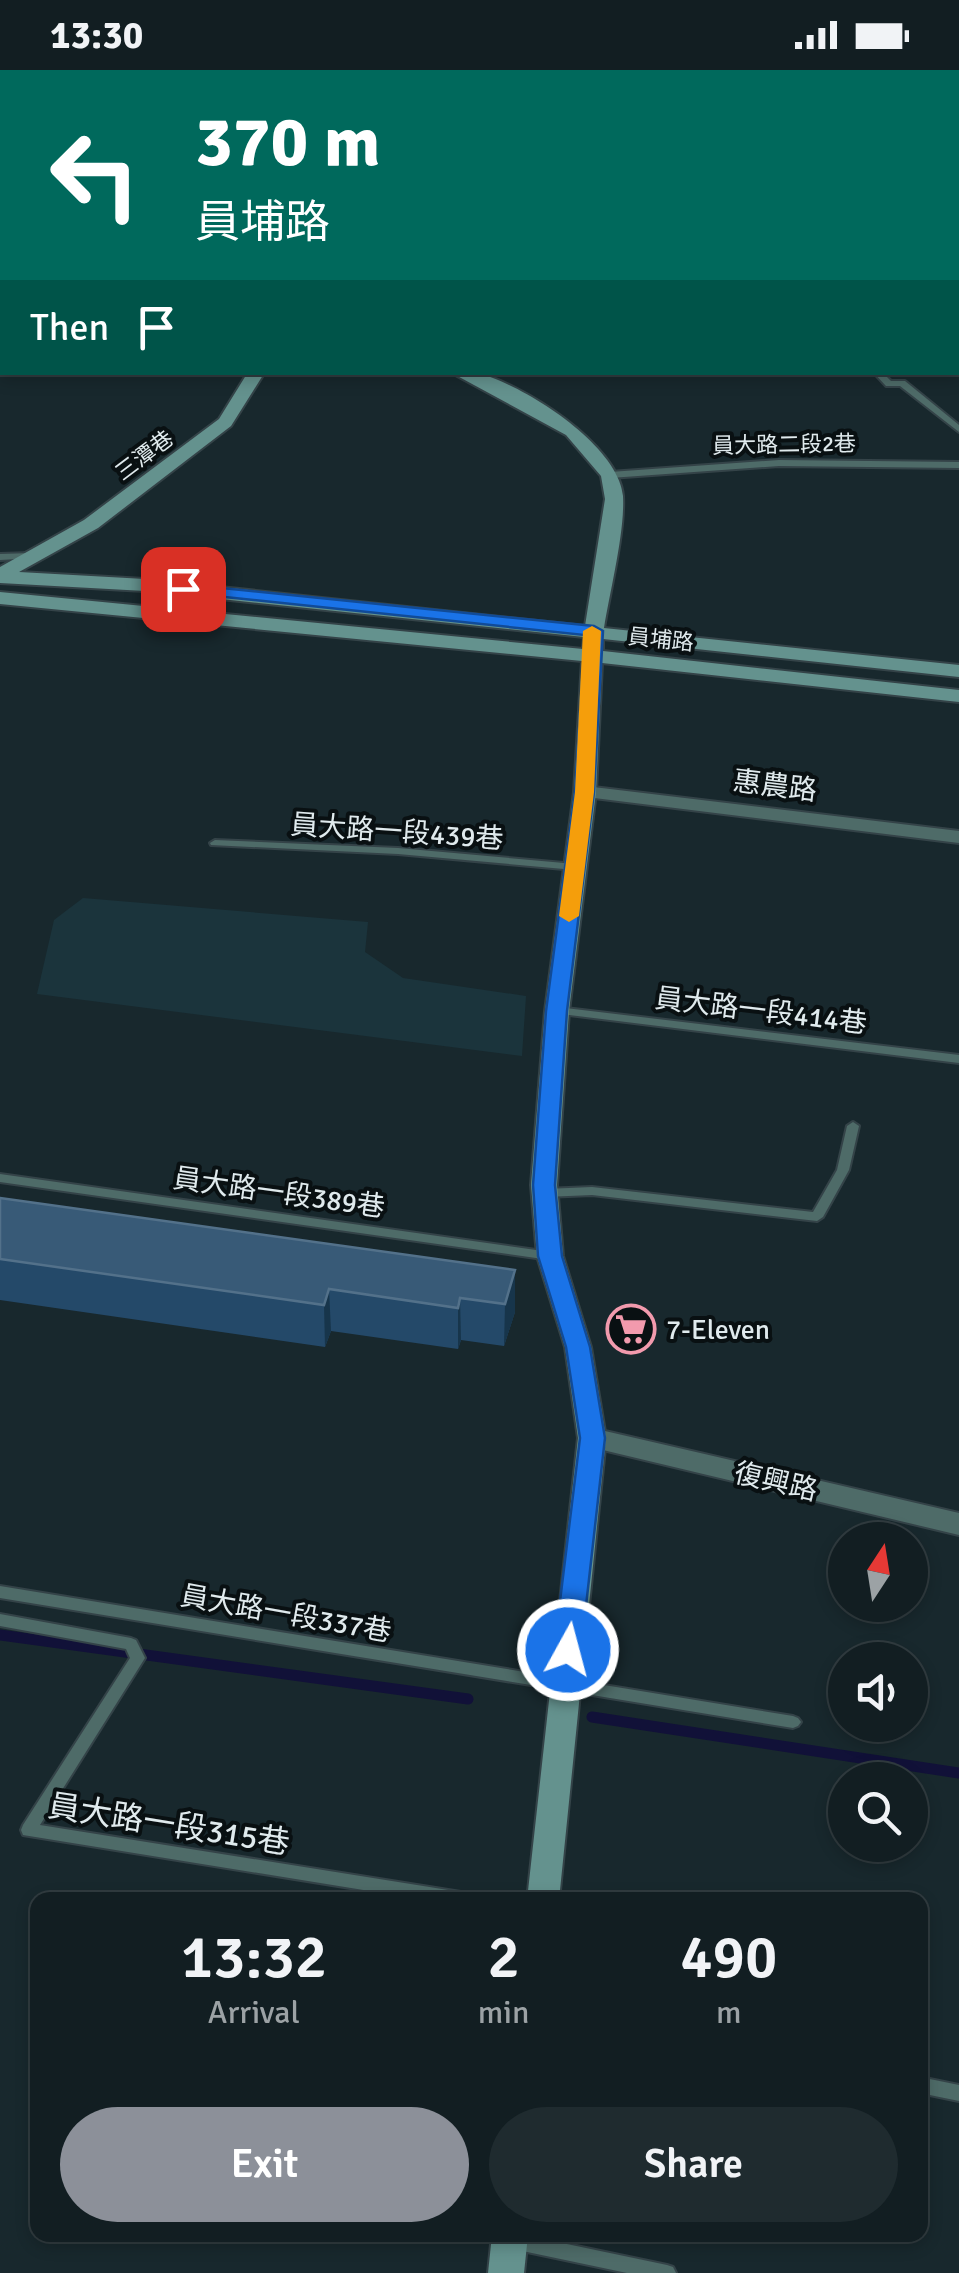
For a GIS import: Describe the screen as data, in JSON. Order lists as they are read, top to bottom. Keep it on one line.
{"streets":{"street":["三潭巷","員埔路","惠農路","復興路"],"lane":["員大路二段2巷","員大路一段439巷","員大路一段414巷","員大路一段389巷","員大路一段337巷","員大路一段315巷"]},"crossings":[["三潭巷","員埔路"]],"places":{"supermarket":["7-Eleven"]},"north":"top","page":{"status":"13:30","turn":["370 m","員埔路"],"then":"Then","eta":["13:32","Arrival","2","min","490","m"],"buttons":["Exit","Share"]}}
